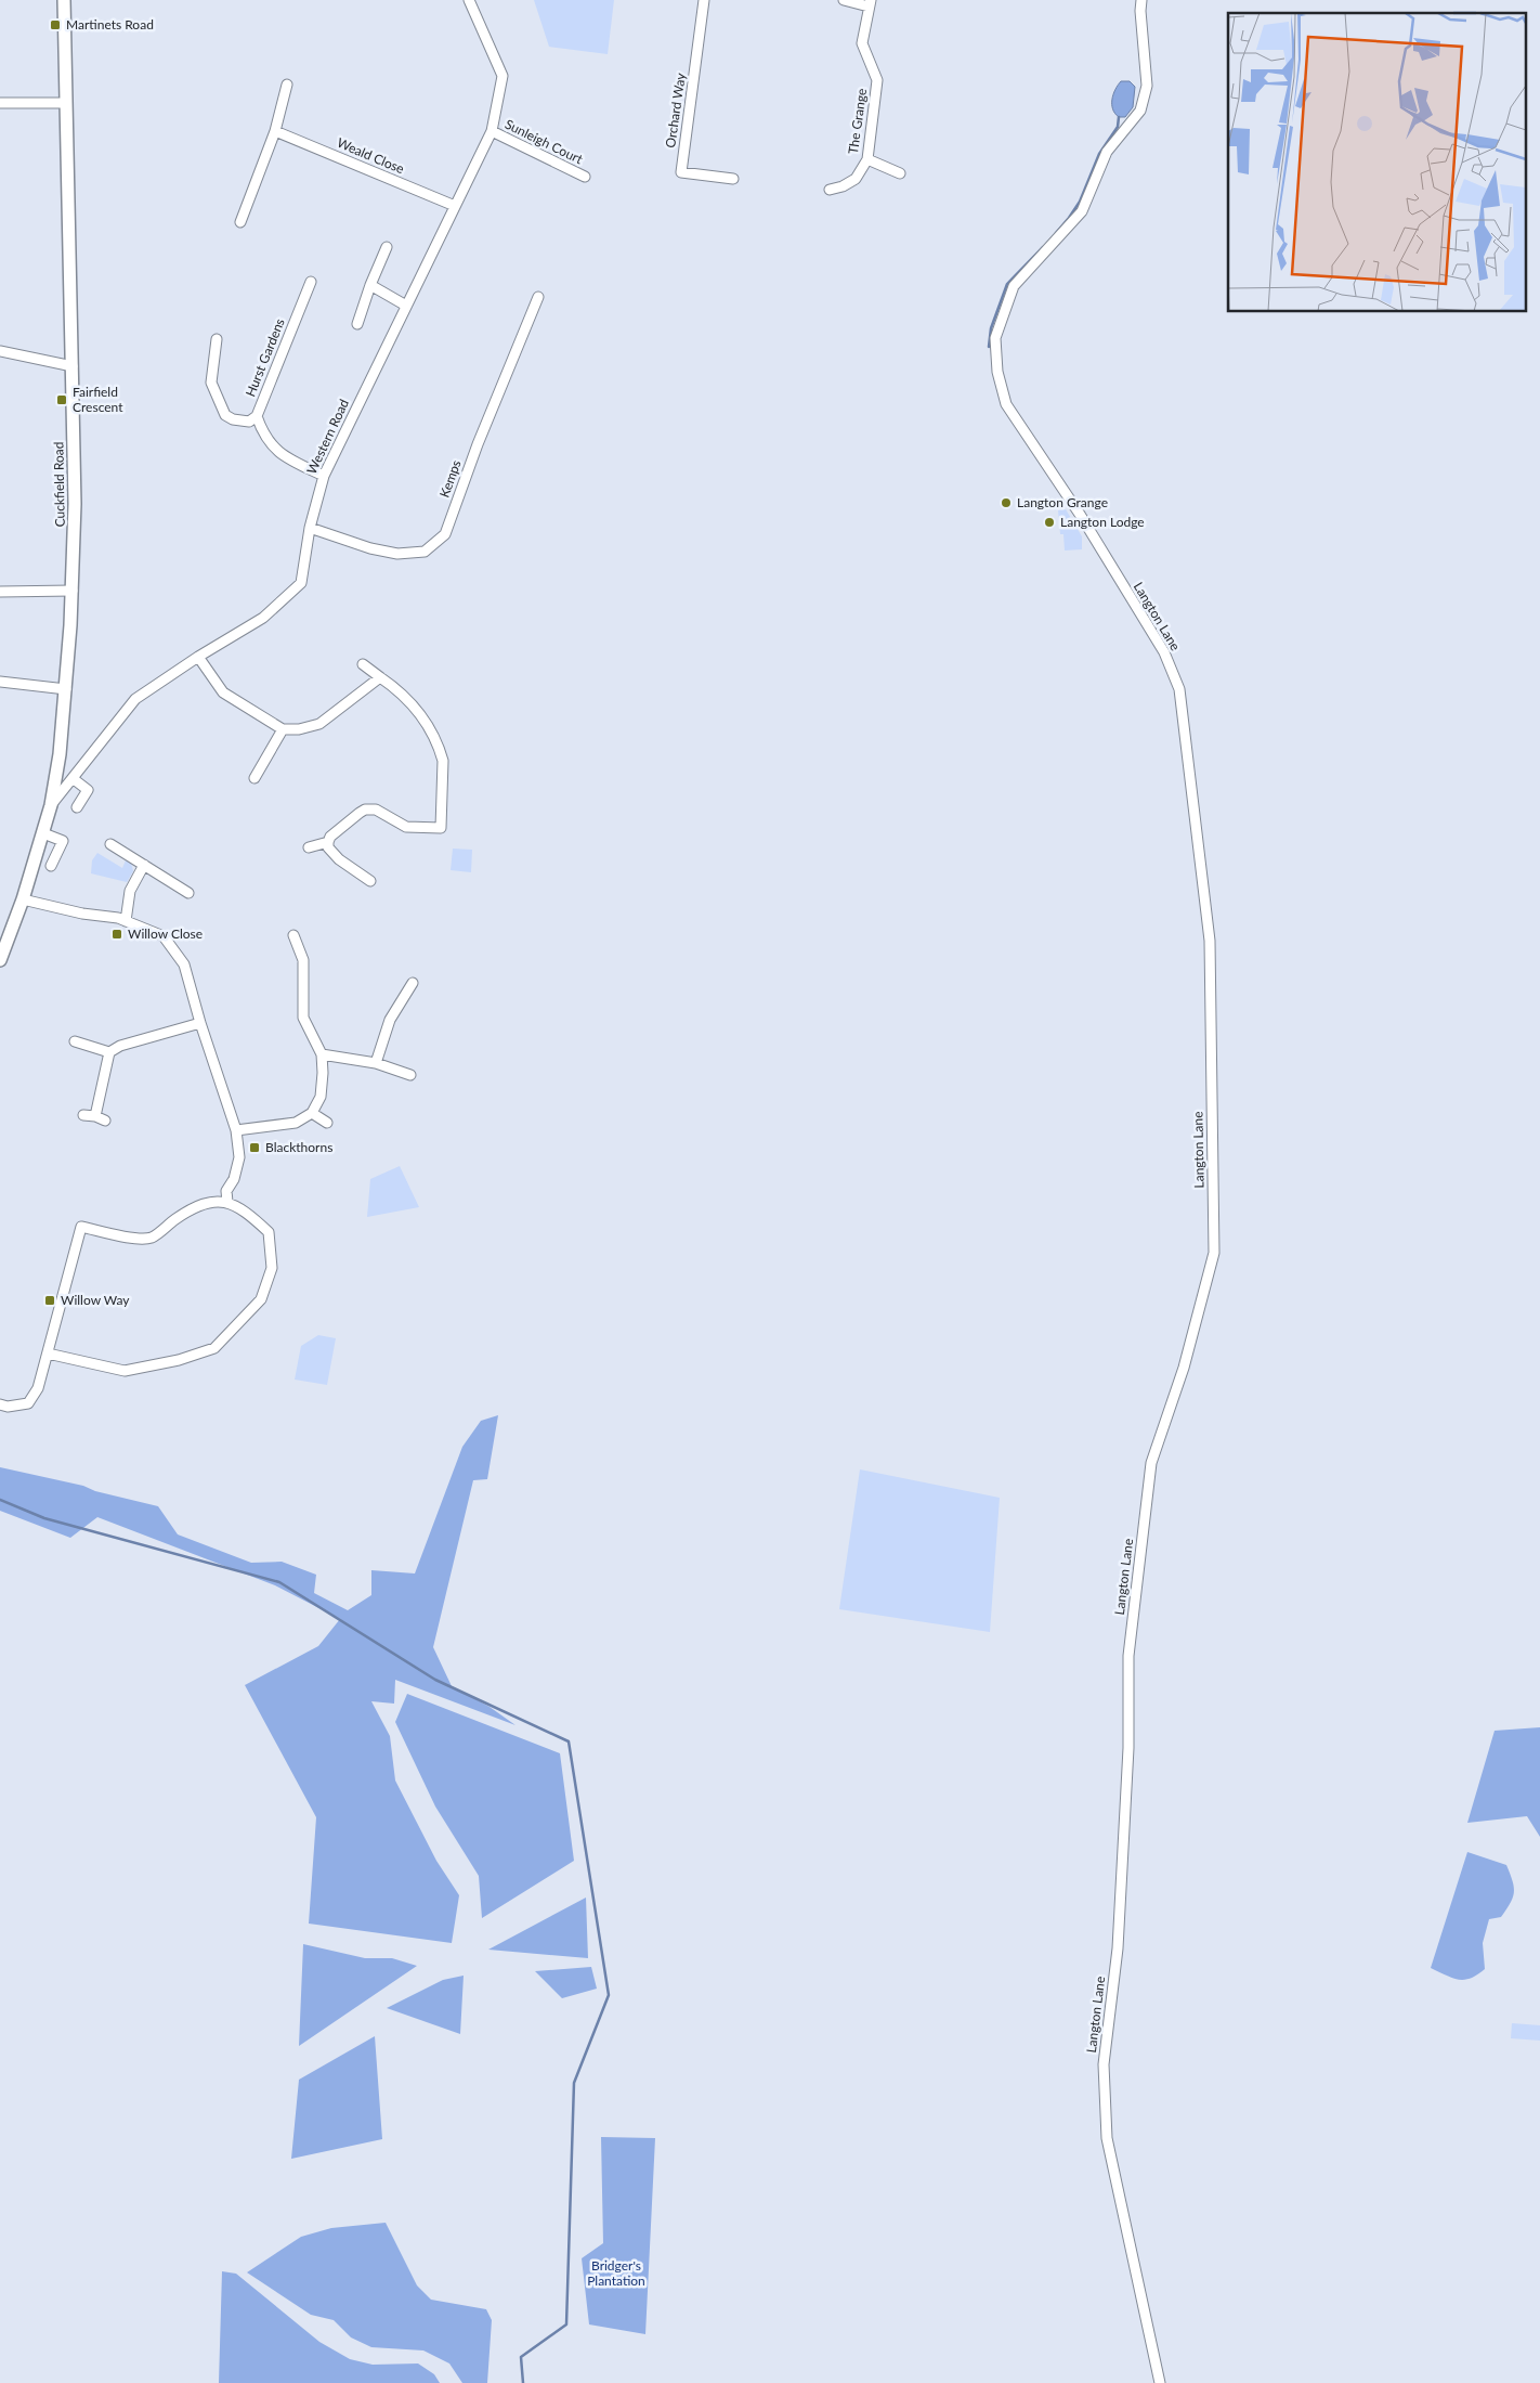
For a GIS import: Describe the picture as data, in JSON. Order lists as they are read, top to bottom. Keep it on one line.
{"streets":{"street":["Orchard Way","The Grange","Sunleigh Court","Weald Close","Hurst Gardens","Western Road","Kemps","Cuckfield Road","Langton Lane"]},"crossings":[["Sunleigh Court","Western Road"],["Weald Close","Western Road"],["Hurst Gardens","Western Road"],["Western Road","Kemps"],["Western Road","Cuckfield Road"]],"parks":["Bridger's Plantation"],"places":{"transit":["Martinets Road","Fairfield Crescent","Willow Close","Blackthorns","Willow Way"],"other":["Langton Grange","Langton Lodge"]}}
